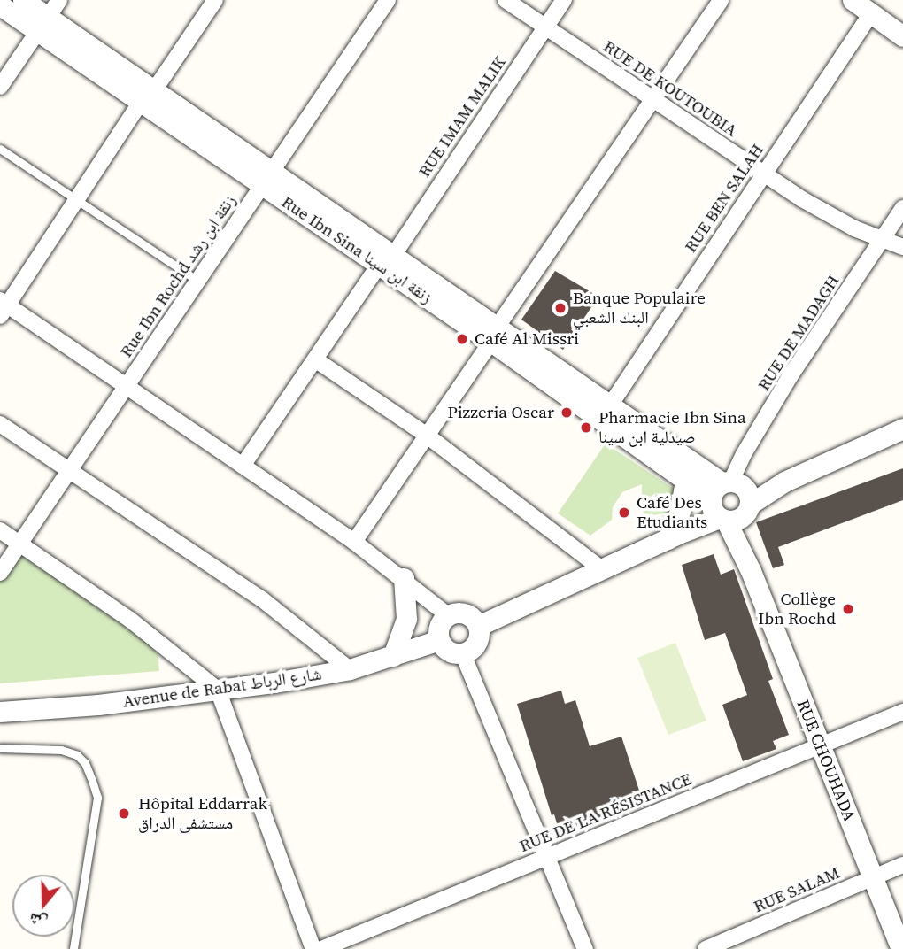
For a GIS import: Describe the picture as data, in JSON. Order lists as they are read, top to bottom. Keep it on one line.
{"streets":{"street":["RUE DE KOUTOUBIA","RUE IMAM MALIK","RUE BEN SALAH","Rue Ibn Sina زنقة ابن سينا","Rue Ibn Rochd زنقة ابن رشد","RUE DE MADAGH","Avenue de Rabat شارع الرباط","RUE CHOUHADA","RUE DE LA RÉSISTANCE","RUE SALAM"]},"crossings":[["RUE DE KOUTOUBIA","RUE IMAM MALIK"],["RUE DE KOUTOUBIA","RUE BEN SALAH"],["RUE DE KOUTOUBIA","RUE DE MADAGH"],["RUE IMAM MALIK","Rue Ibn Sina زنقة ابن سينا"],["RUE BEN SALAH","Rue Ibn Sina زنقة ابن سينا"],["Rue Ibn Sina زنقة ابن سينا","Rue Ibn Rochd زنقة ابن رشد"],["Rue Ibn Sina زنقة ابن سينا","RUE DE MADAGH"],["Rue Ibn Sina زنقة ابن سينا","RUE CHOUHADA"],["RUE DE MADAGH","RUE CHOUHADA"],["RUE CHOUHADA","RUE DE LA RÉSISTANCE"],["RUE CHOUHADA","RUE SALAM"]],"places":["Banque Populaire البنك الشعبي","Café Al Missri","Pizzeria Oscar","Pharmacie Ibn Sina صيدلية ابن سينا","Café Des Etudiants","Collège Ibn Rochd","Hôpital Eddarrak مستشفى الدراق"],"north":"bottom"}
